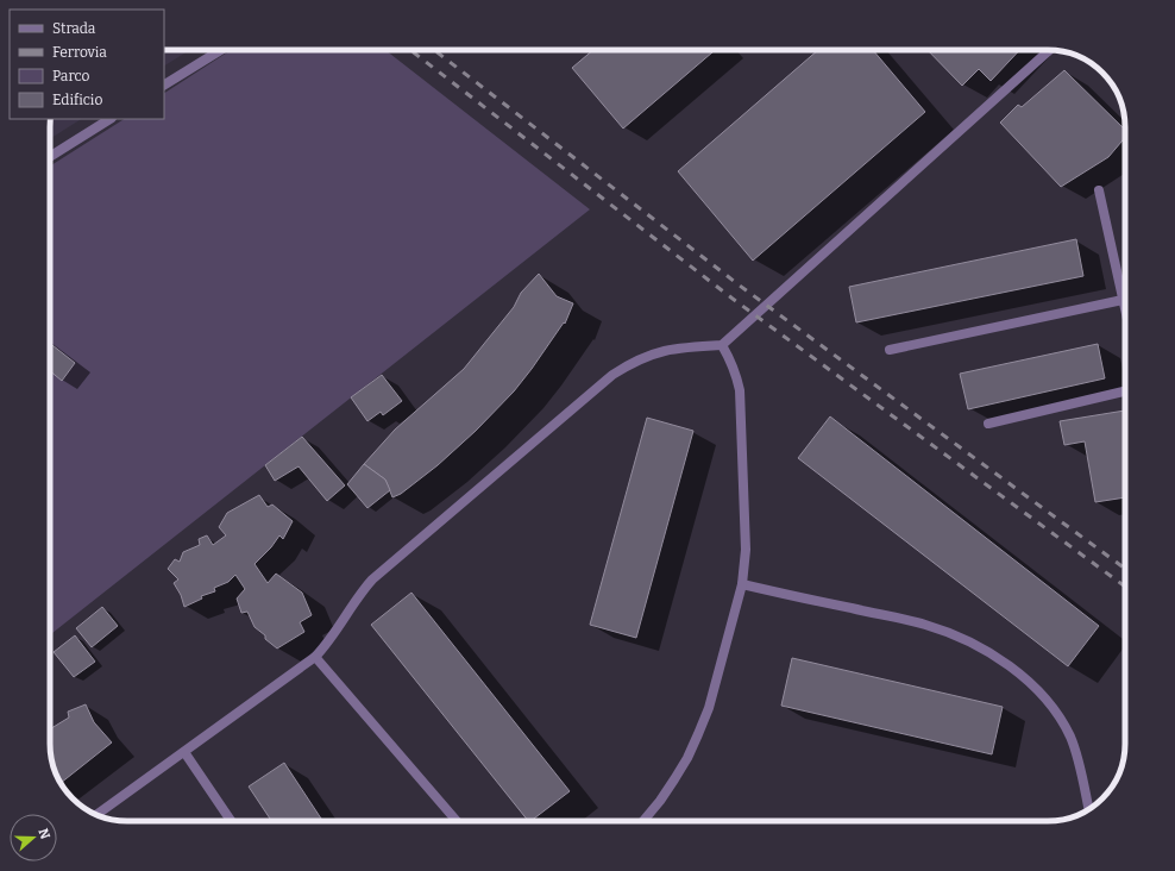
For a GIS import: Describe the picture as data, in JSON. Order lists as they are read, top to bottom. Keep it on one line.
{"legend":["Strada","Ferrovia","Parco","Edificio"],"north":"right"}
